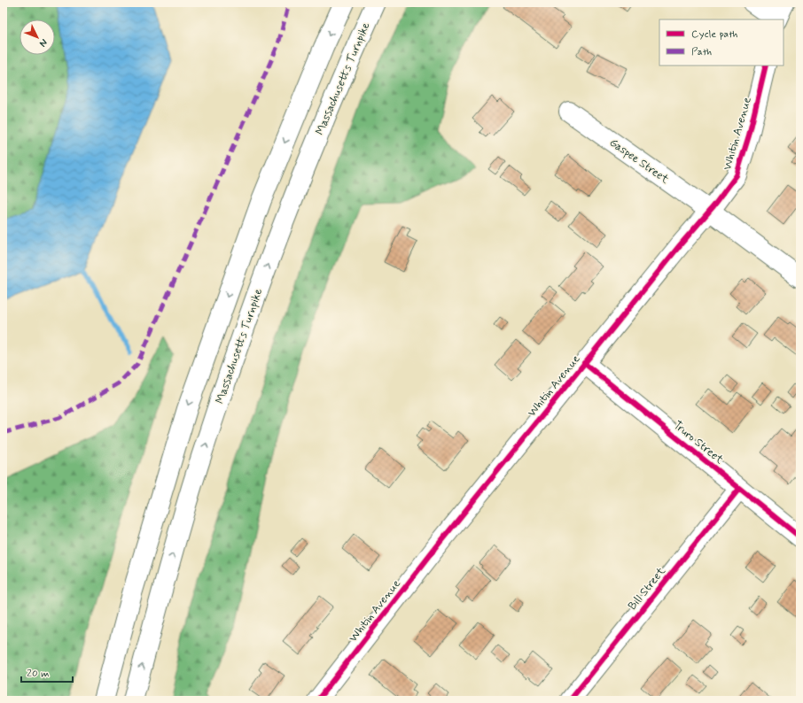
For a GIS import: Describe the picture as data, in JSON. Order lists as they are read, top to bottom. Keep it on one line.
{"streets":{"main road":["Massachusetts Turnpike","Whitin Avenue","Gaspee Street","Truro Street","Bill Street"]},"crossings":[["Whitin Avenue","Gaspee Street"],["Whitin Avenue","Truro Street"],["Truro Street","Bill Street"]],"legend":["Cycle path","Path"],"scale_bar":"20 m","north":"bottom right"}
